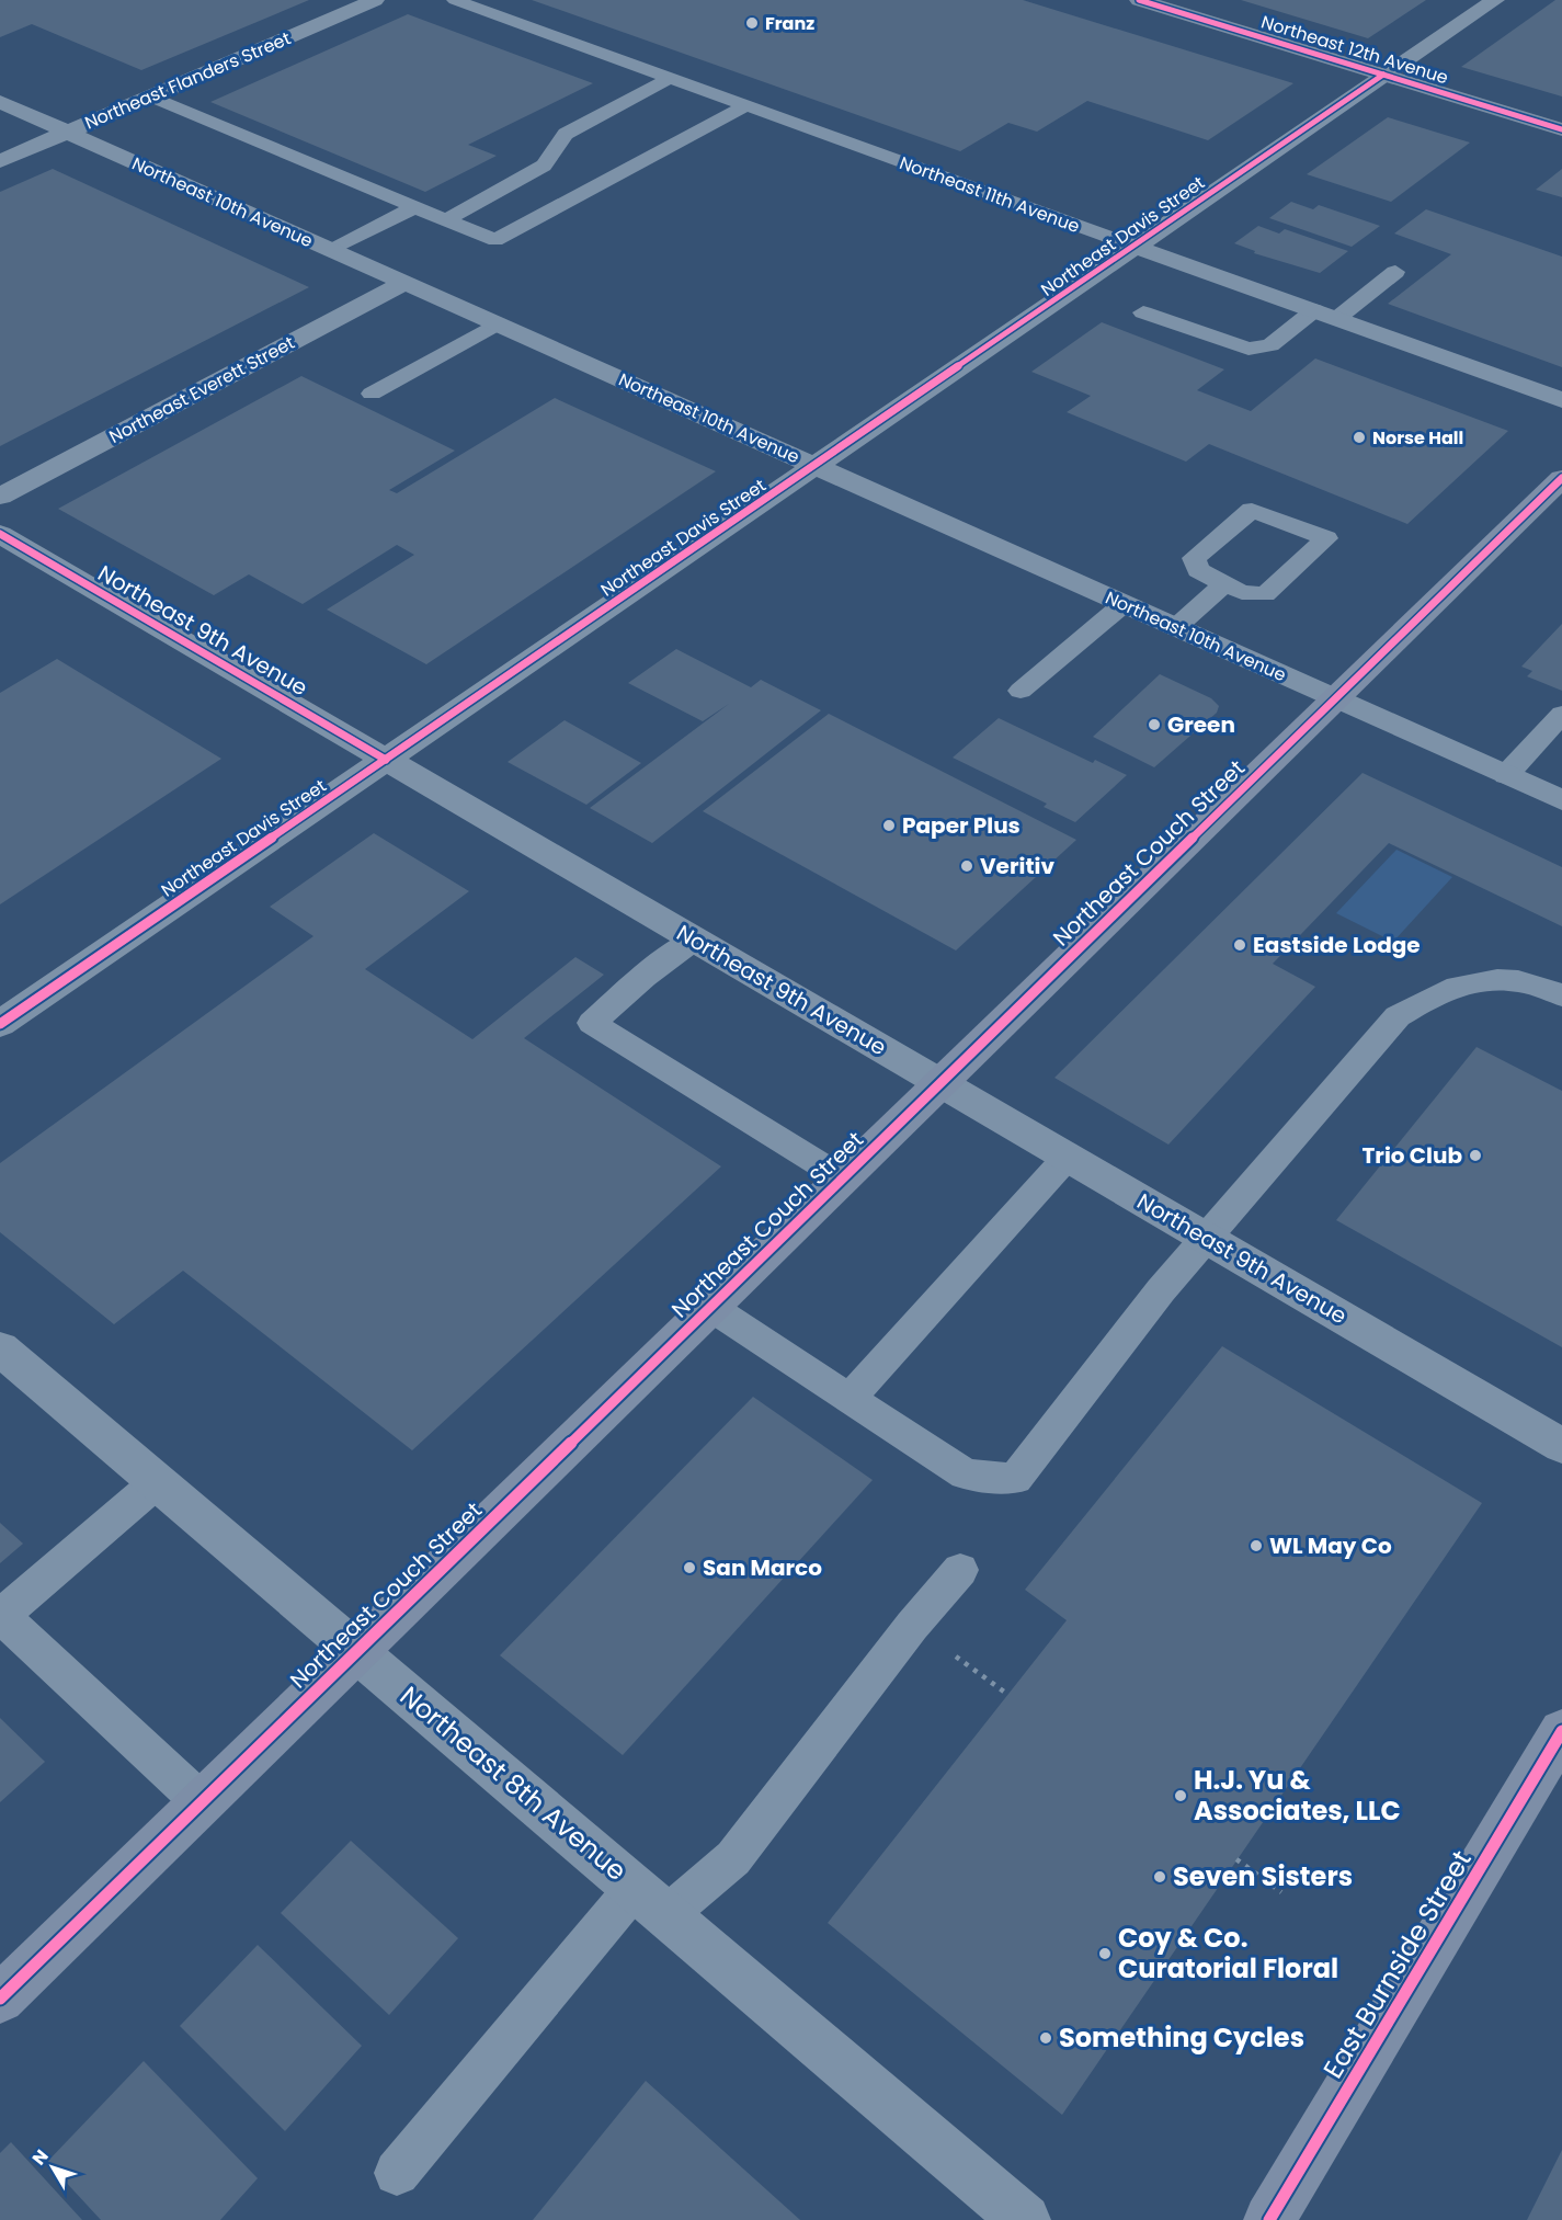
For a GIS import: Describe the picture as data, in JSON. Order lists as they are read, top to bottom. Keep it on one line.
{"streets":{"main road":["Northeast 12th Avenue","Northeast Couch Street","East Burnside Street"],"street":["Northeast Flanders Street","Northeast 11th Avenue","Northeast 10th Avenue","Northeast Davis Street","Northeast Everett Street","Northeast 9th Avenue","Northeast 8th Avenue"]},"crossings":[["Northeast 12th Avenue","Northeast Davis Street"],["Northeast Flanders Street","Northeast 10th Avenue"],["Northeast 11th Avenue","Northeast Davis Street"],["Northeast 10th Avenue","Northeast Davis Street"],["Northeast 10th Avenue","Northeast Everett Street"],["Northeast 10th Avenue","Northeast Couch Street"],["Northeast Davis Street","Northeast 9th Avenue"],["Northeast 9th Avenue","Northeast Couch Street"],["Northeast Couch Street","Northeast 8th Avenue"]],"places":["Franz","Norse Hall","Green","Paper Plus","Veritiv","Eastside Lodge","Trio Club","WL May Co","San Marco","H.J. Yu & Associates, LLC","Seven Sisters","Coy & Co. Curatorial Floral","Something Cycles"],"north":"top left"}
